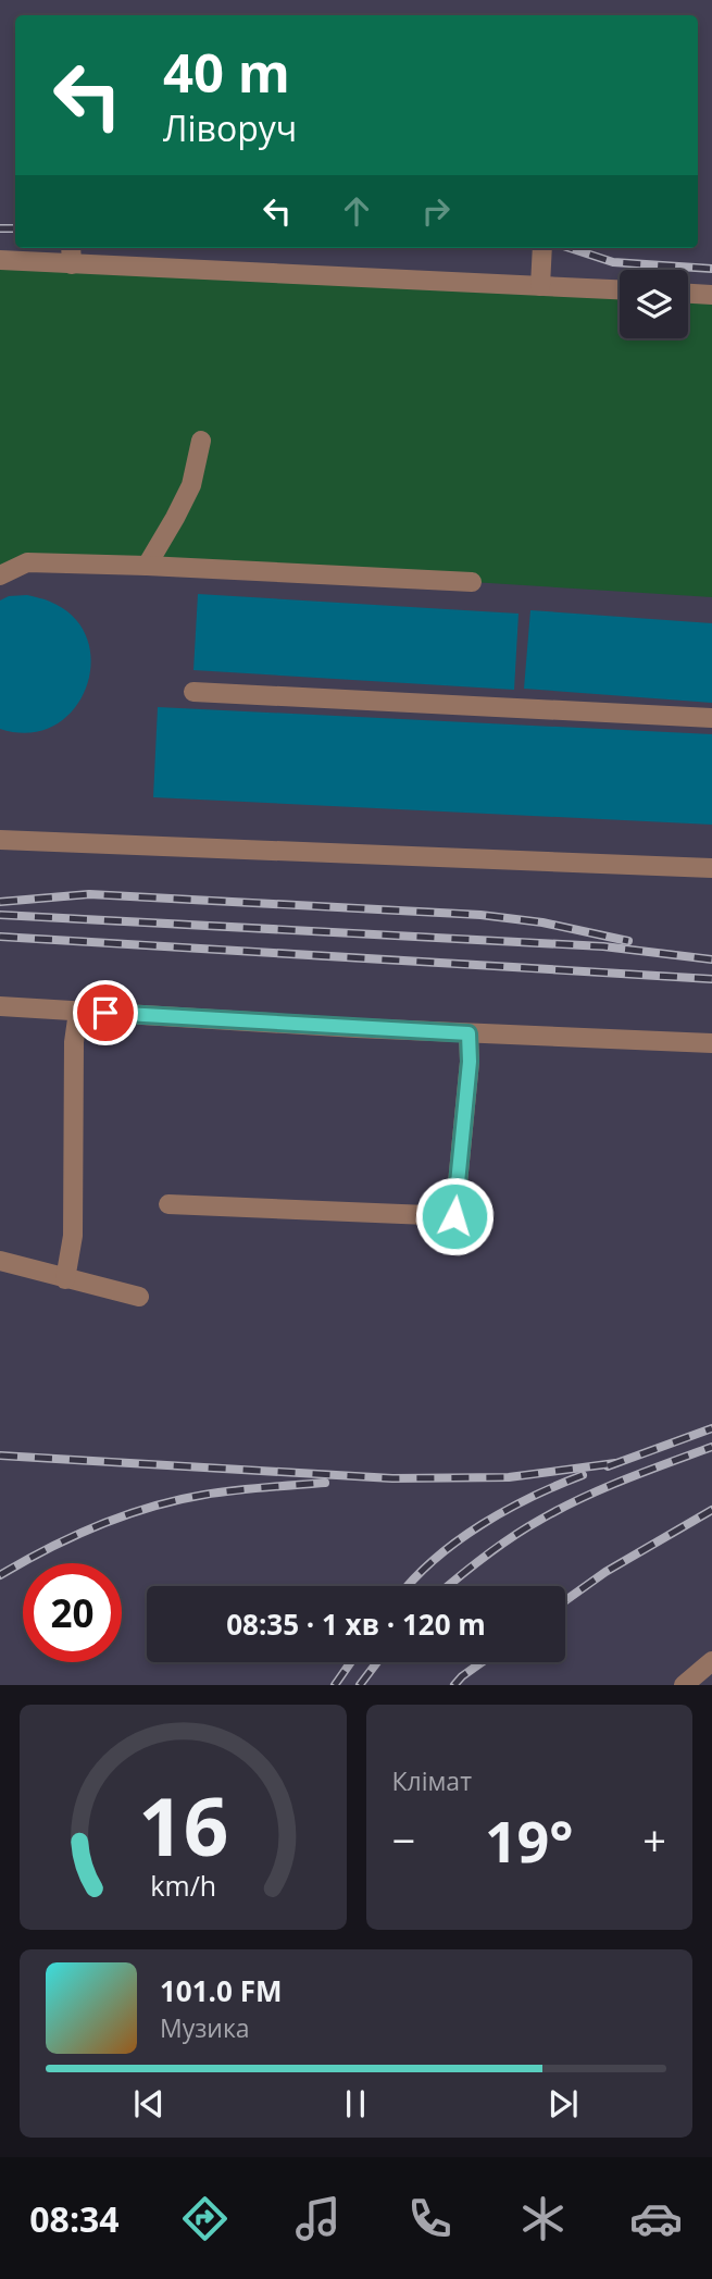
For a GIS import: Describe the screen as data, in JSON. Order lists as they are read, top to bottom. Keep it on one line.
{"page":{"turn":["40 m","Ліворуч"],"limit":"20","trip":"08:35 · 1 хв · 120 m","tile":"Клімат","heat":["−","19°","+"],"song":["101.0 FM","Музика"],"tabs":"08:34","gauge":["16","km/h"]}}
